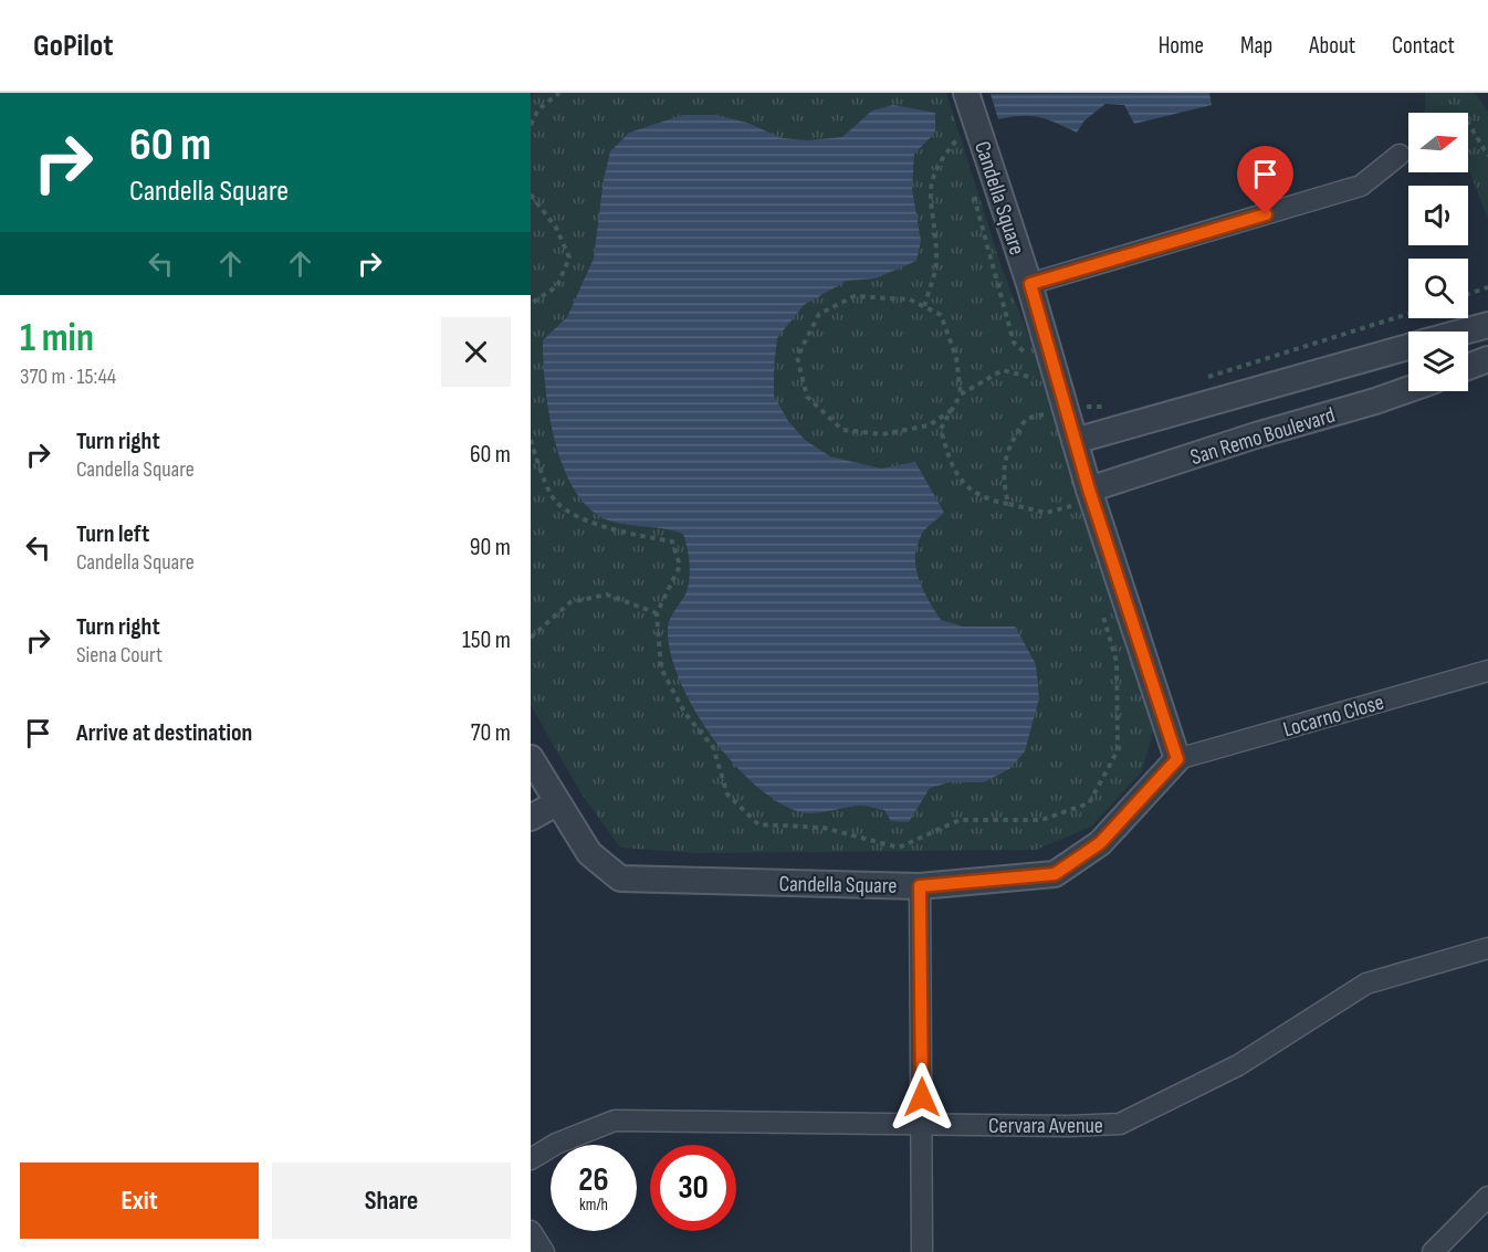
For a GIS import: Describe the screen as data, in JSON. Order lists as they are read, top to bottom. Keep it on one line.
{"streets":{"street":["Candella Square","San Remo Boulevard","Locarno Close","Cervara Avenue"]},"crossings":[["Candella Square","San Remo Boulevard"],["Candella Square","Locarno Close"]],"north":"right","page":{"header":"GoPilot","nav":["Home","Map","About","Contact"],"turn":["60 m","Candella Square"],"heading":["1 min","370 m · 15:44"],"list":[{"name":"Turn right","note":"Candella Square","value":"60 m"},{"name":"Turn left","note":"Candella Square","value":"90 m"},{"name":"Turn right","note":"Siena Court","value":"150 m"},{"name":"Arrive at destination","value":"70 m"}],"speed":"26 km/h","limit":"30","buttons":["Exit","Share"]}}
